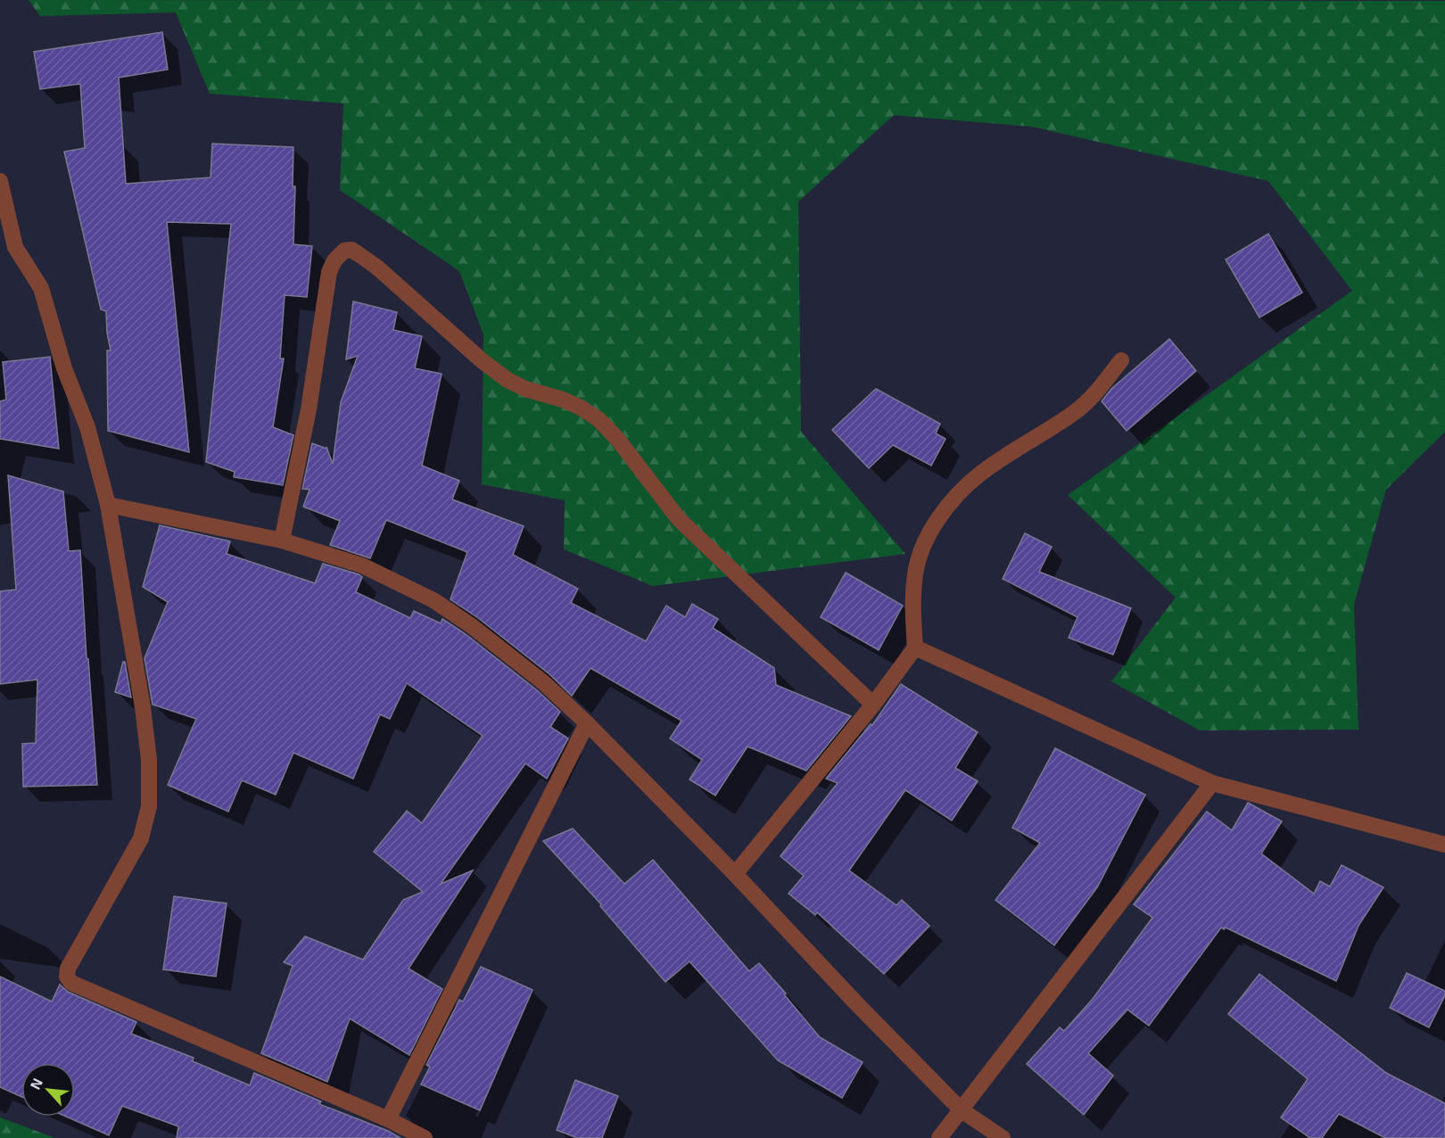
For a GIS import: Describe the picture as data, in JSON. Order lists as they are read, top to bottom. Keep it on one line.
{"north":"top left"}
